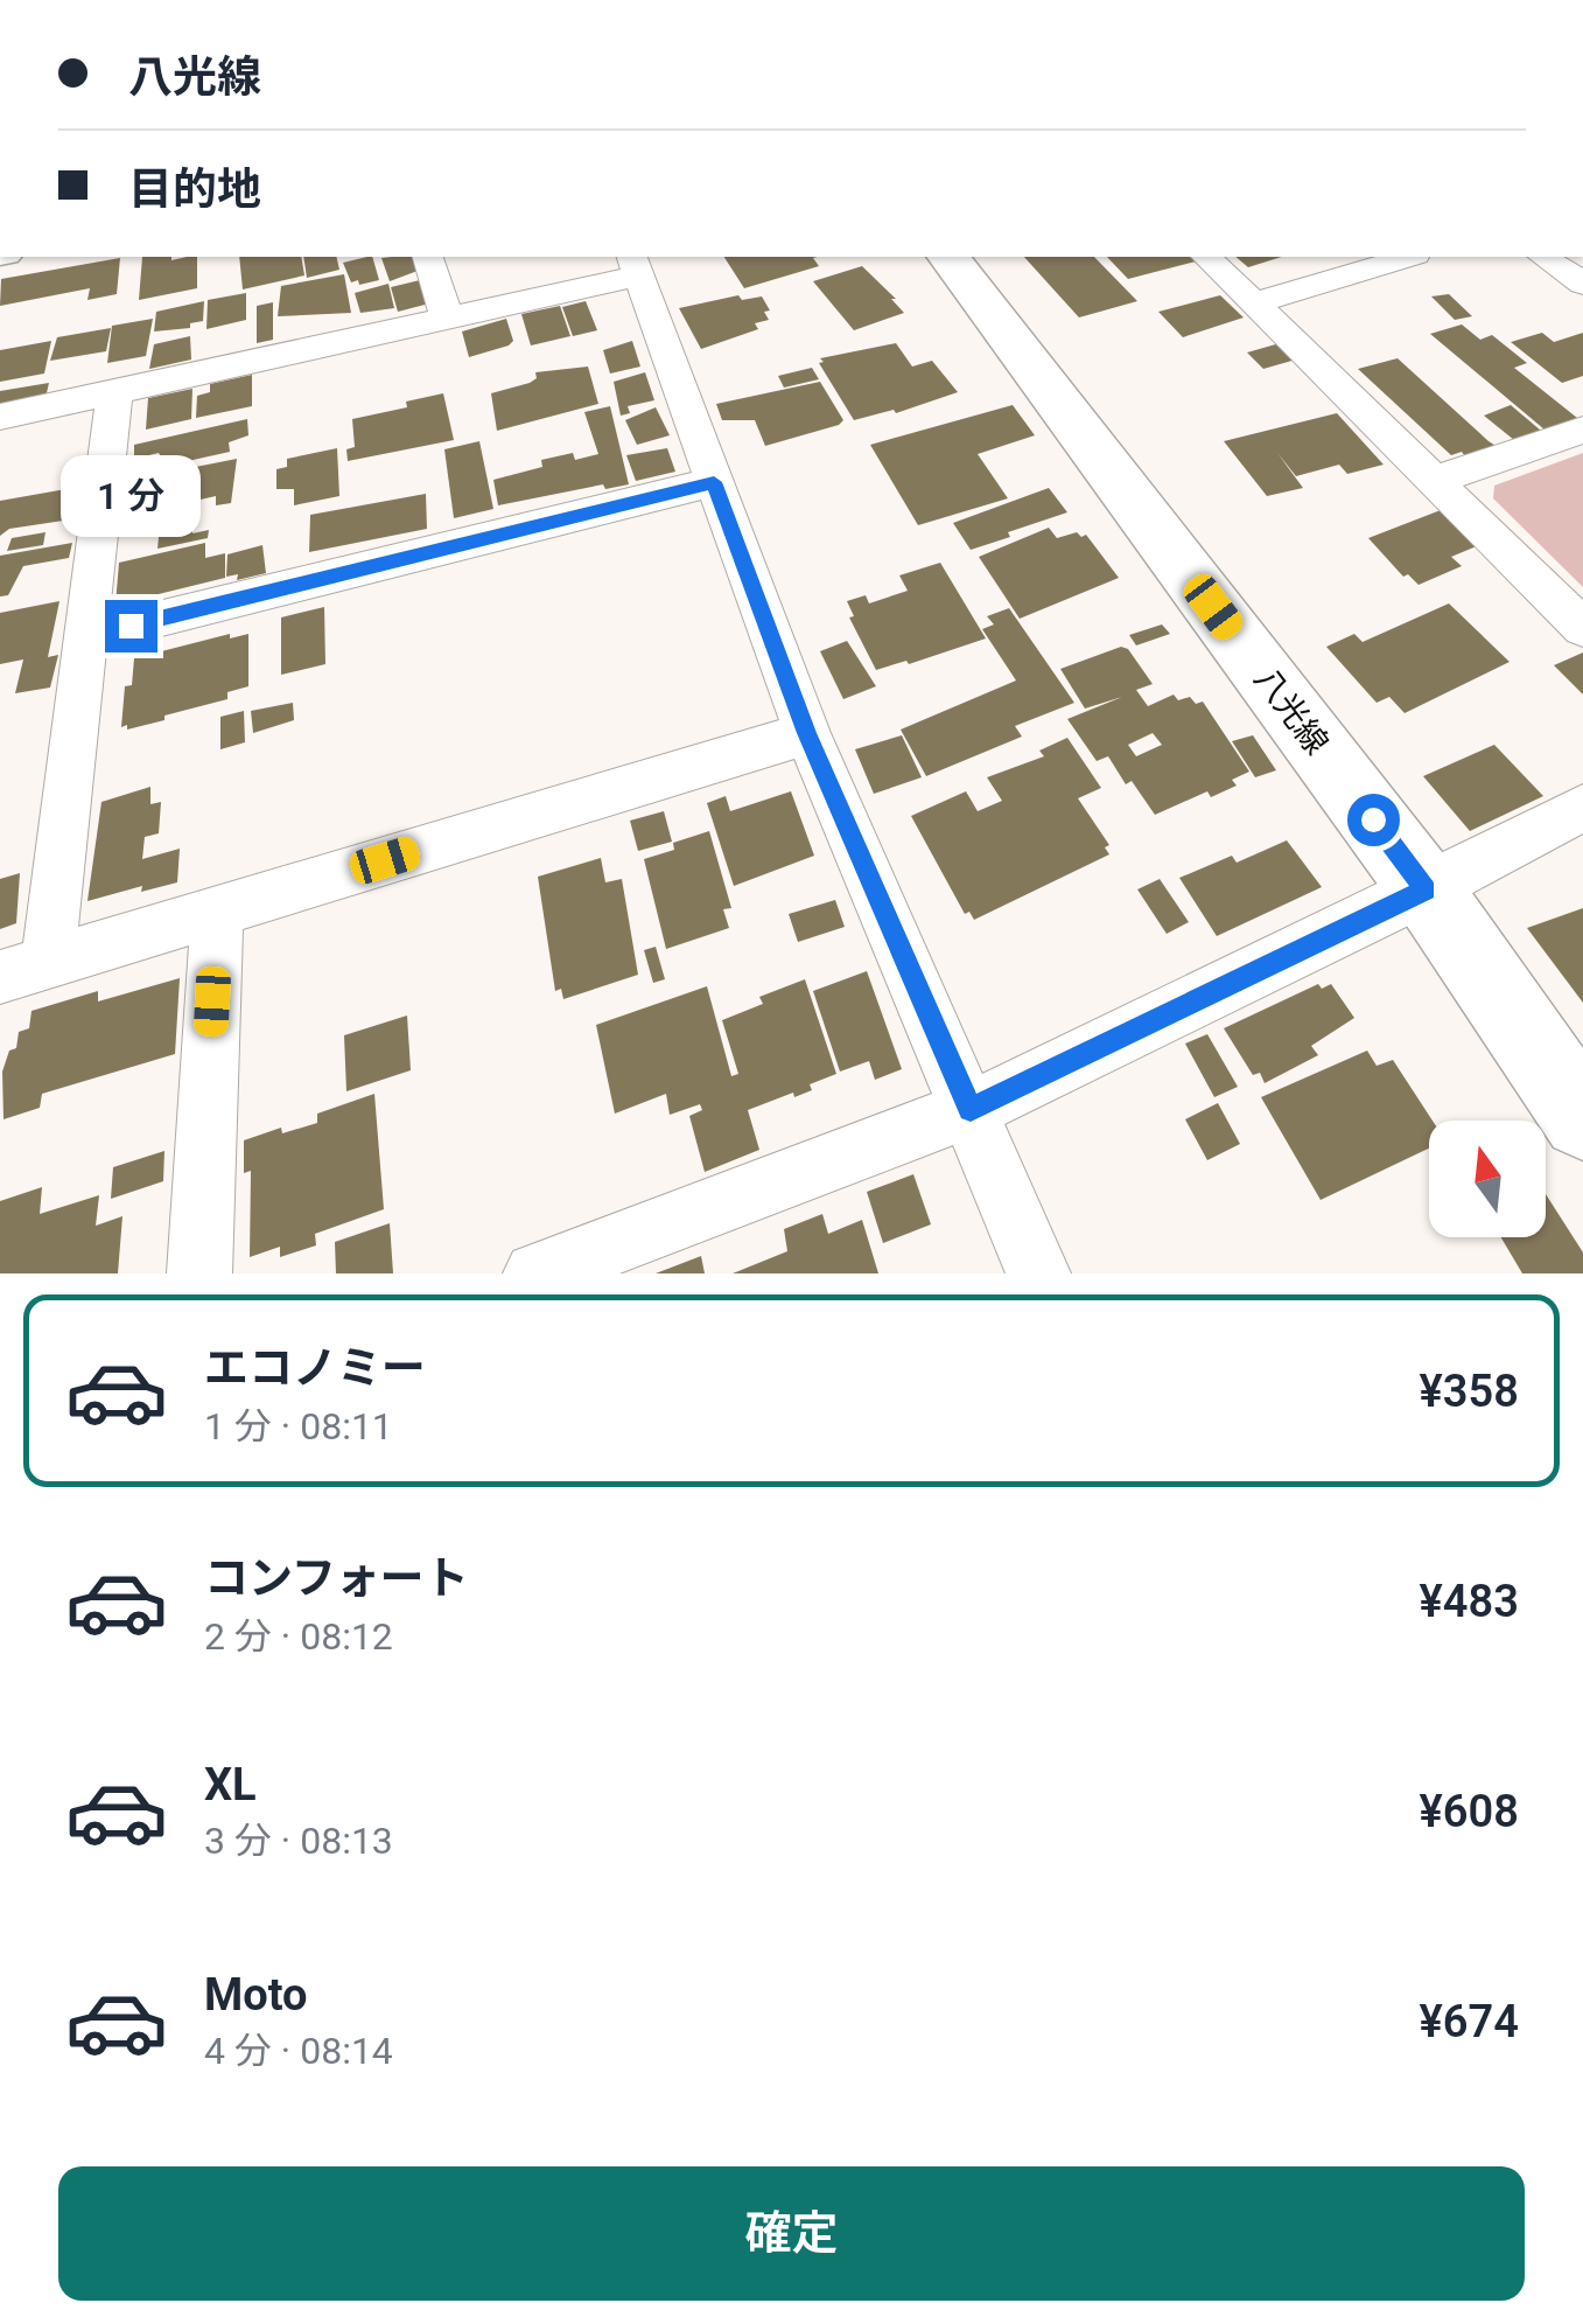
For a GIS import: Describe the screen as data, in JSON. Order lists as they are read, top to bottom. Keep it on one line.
{"streets":{"street":["八光線"]},"north":"top","page":{"banner":["八光線","目的地"],"bubble":"1 分","list":[{"name":"エコノミー","note":"1 分 · 08:11","value":"¥358"},{"name":"コンフォート","note":"2 分 · 08:12","value":"¥483"},{"name":"XL","note":"3 分 · 08:13","value":"¥608"},{"name":"Moto","note":"4 分 · 08:14","value":"¥674"}],"buttons":"確定"}}
